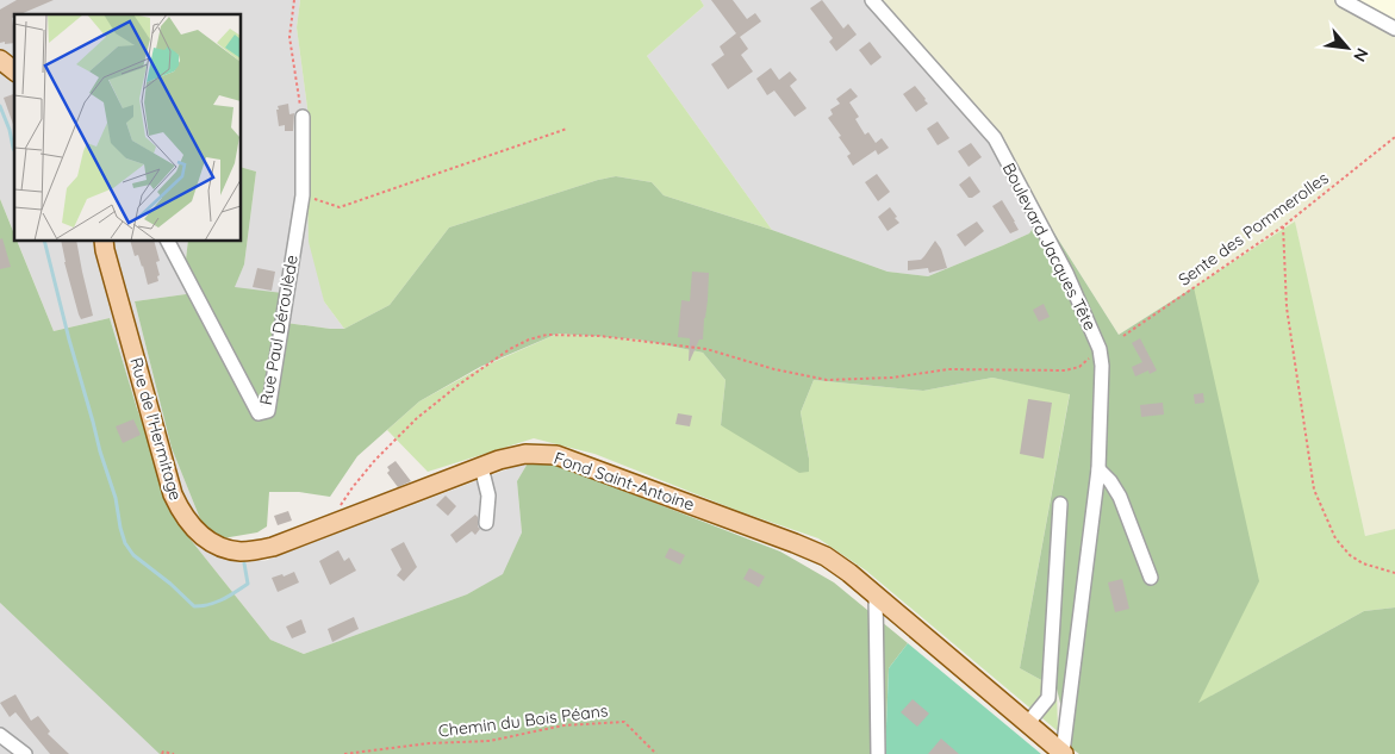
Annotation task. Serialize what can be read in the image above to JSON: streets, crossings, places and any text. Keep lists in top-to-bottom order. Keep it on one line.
{"streets":{"main road":["Rue de l'Hermitage","Fond Saint-Antoine"],"street":["Boulevard Jacques Tête","Rue Paul Déroulède"],"path":["Sente des Pommerolles","Chemin du Bois Péans"]},"crossings":[["Boulevard Jacques Tête","Fond Saint-Antoine"],["Rue de l'Hermitage","Fond Saint-Antoine"]],"north":"bottom right"}
